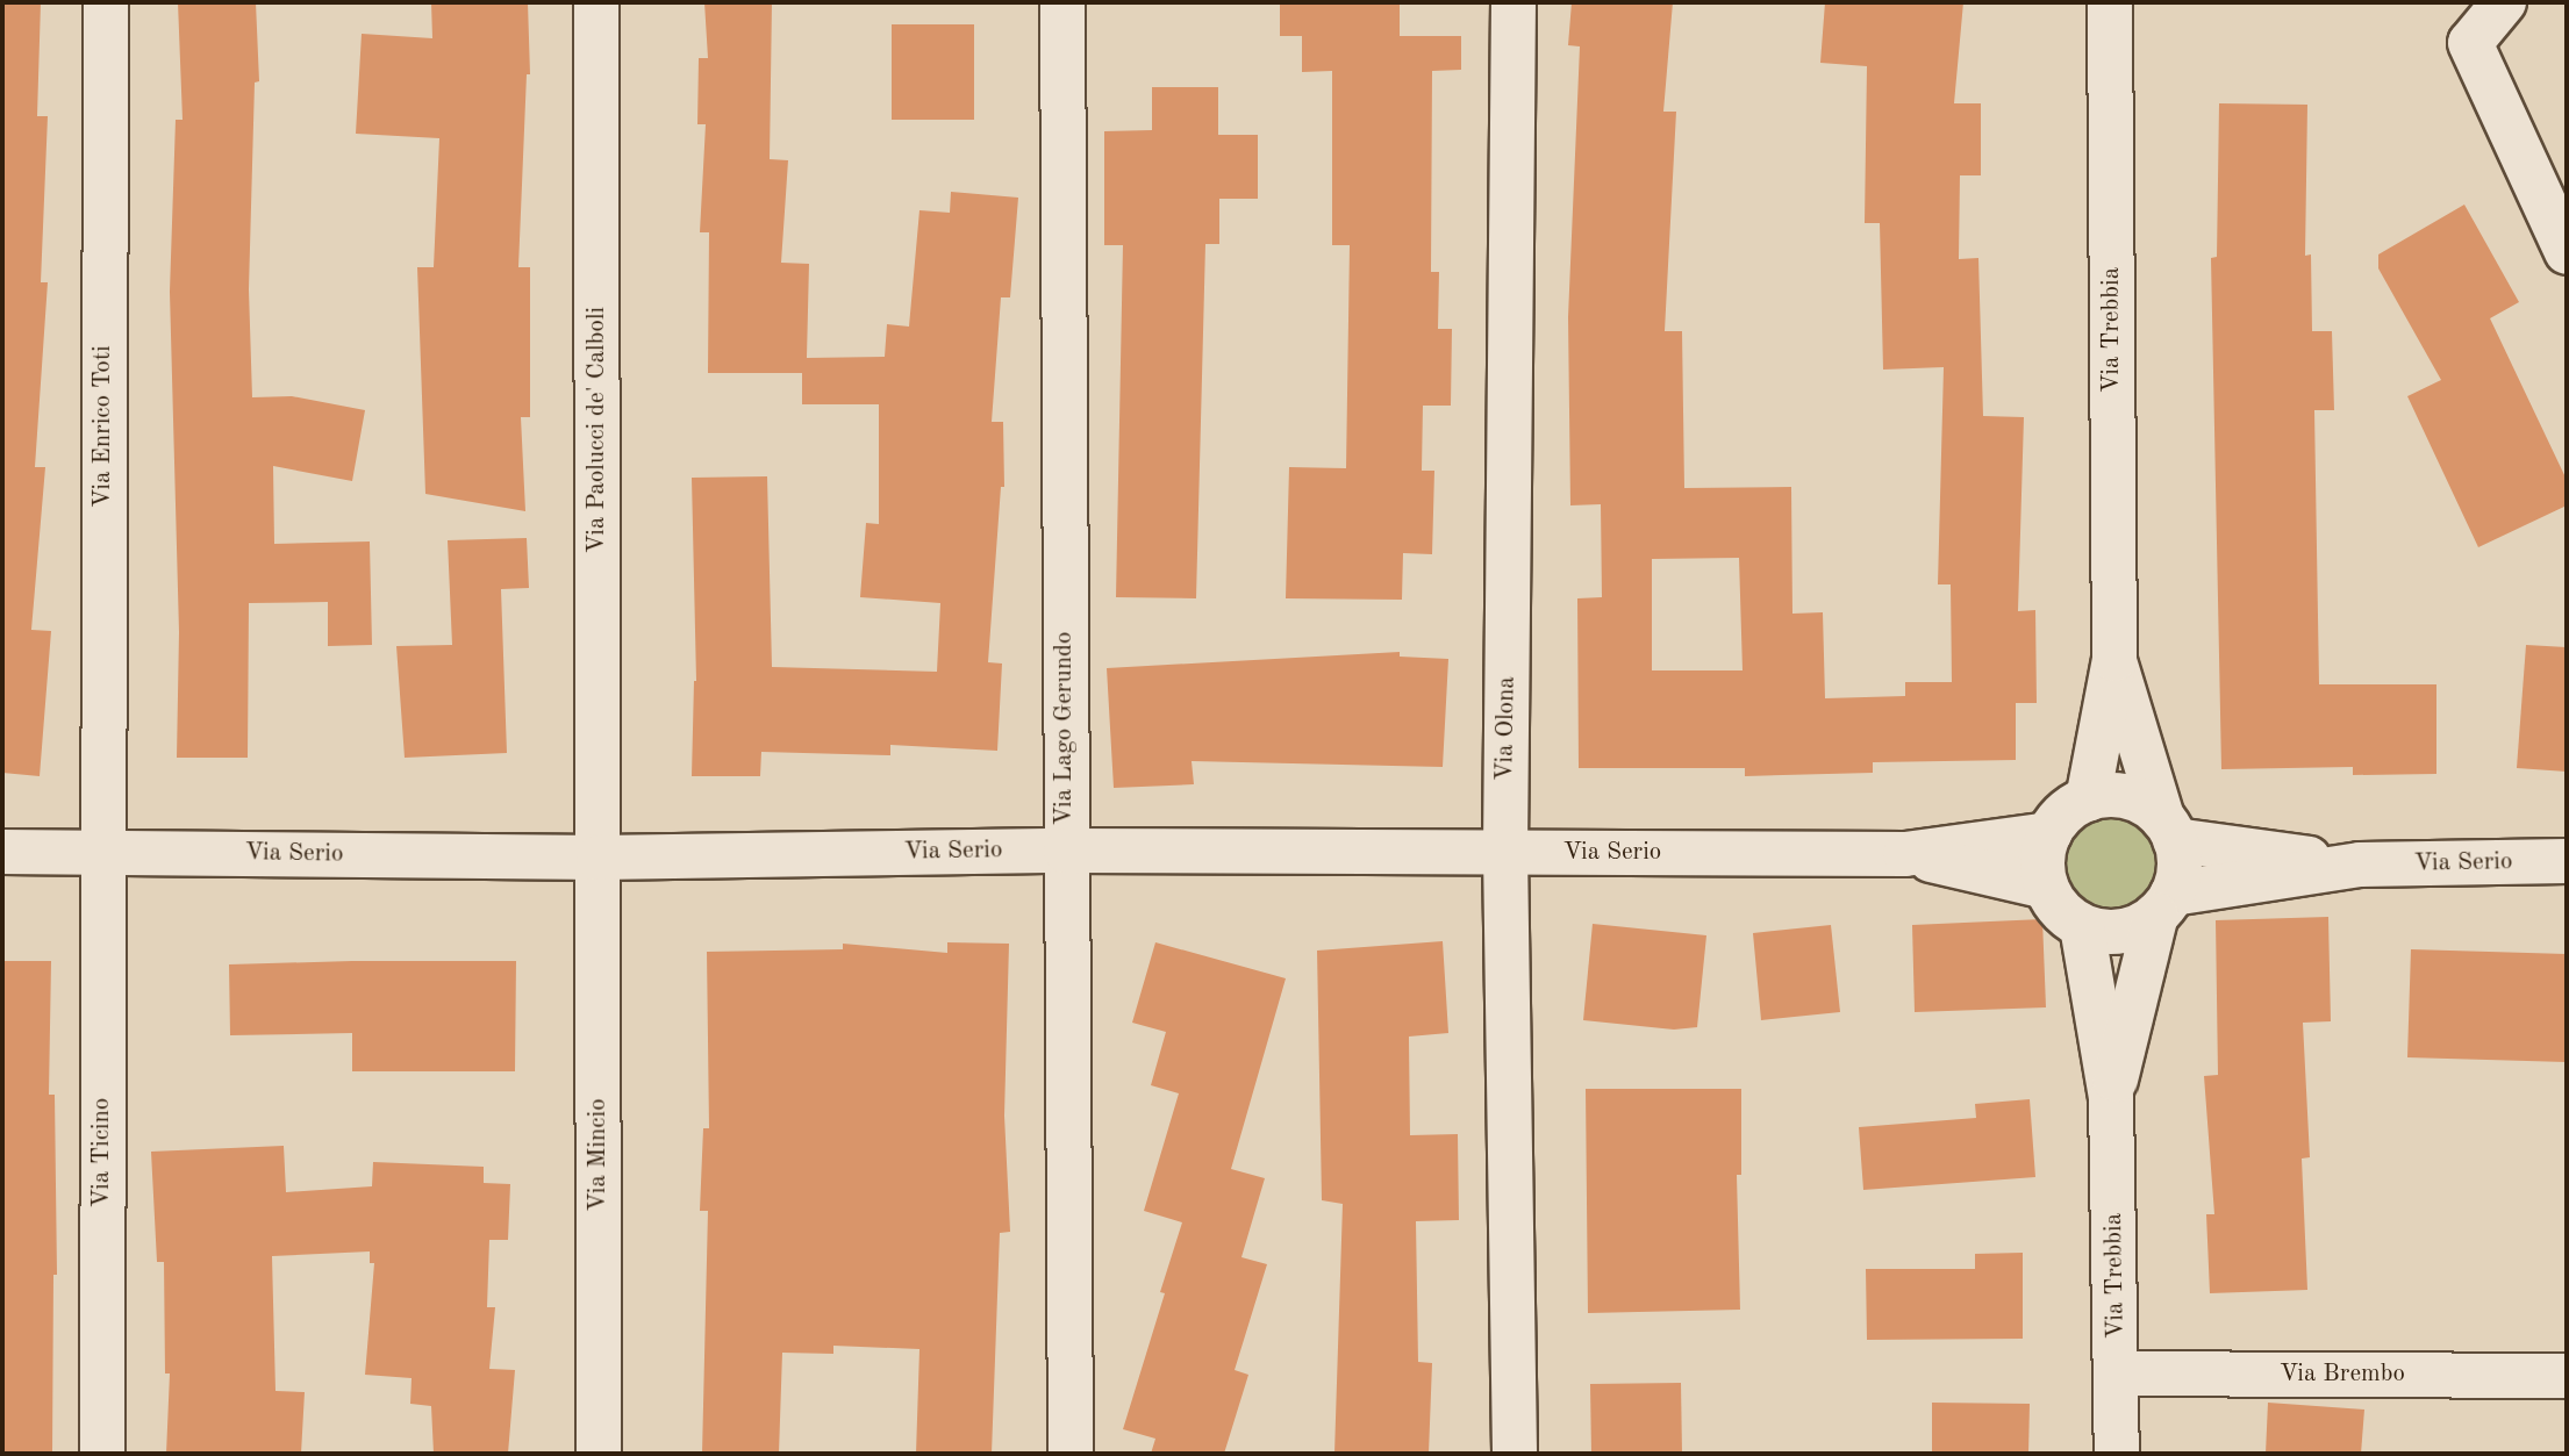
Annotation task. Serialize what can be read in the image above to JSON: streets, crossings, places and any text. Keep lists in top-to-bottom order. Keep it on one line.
{"streets":{"street":["Via Trebbia","Via Enrico Toti","Via Paolucci de' Calboli","Via Lago Gerundo","Via Olona","Via Serio","Via Ticino","Via Mincio","Via Brembo"]},"crossings":[["Via Trebbia","Via Serio"],["Via Trebbia","Via Brembo"],["Via Enrico Toti","Via Serio"],["Via Enrico Toti","Via Ticino"],["Via Paolucci de' Calboli","Via Serio"],["Via Paolucci de' Calboli","Via Mincio"],["Via Lago Gerundo","Via Serio"],["Via Olona","Via Serio"],["Via Serio","Via Ticino"],["Via Serio","Via Mincio"]]}
